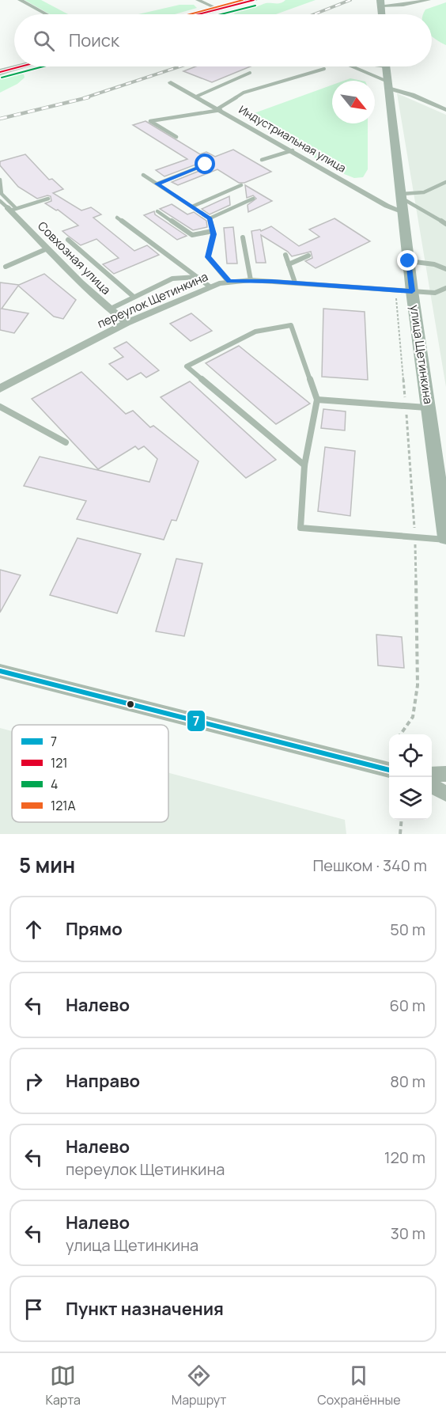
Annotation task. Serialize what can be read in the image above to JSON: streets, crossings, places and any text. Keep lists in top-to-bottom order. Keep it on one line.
{"streets":{"street":["Индустриальная улица","Совхозная улица","переулок Щетинкина","улица Щетинкина"]},"crossings":[["Индустриальная улица","улица Щетинкина"],["Совхозная улица","переулок Щетинкина"],["переулок Щетинкина","улица Щетинкина"]],"lines":["transit line 121","transit line 121А","transit line 4","transit line 7"],"legend":["7","121","4","121А"],"north":"bottom right","page":{"search":"Поиск","heading":["5 мин","Пешком · 340 m"],"list":[["Прямо","50 m"],["Налево","60 m"],["Направо","80 m"],["Налево","переулок Щетинкина","120 m"],["Налево","улица Щетинкина","30 m"],"Пункт назначения"],"nav":["Карта","Маршрут","Сохранённые"]}}
